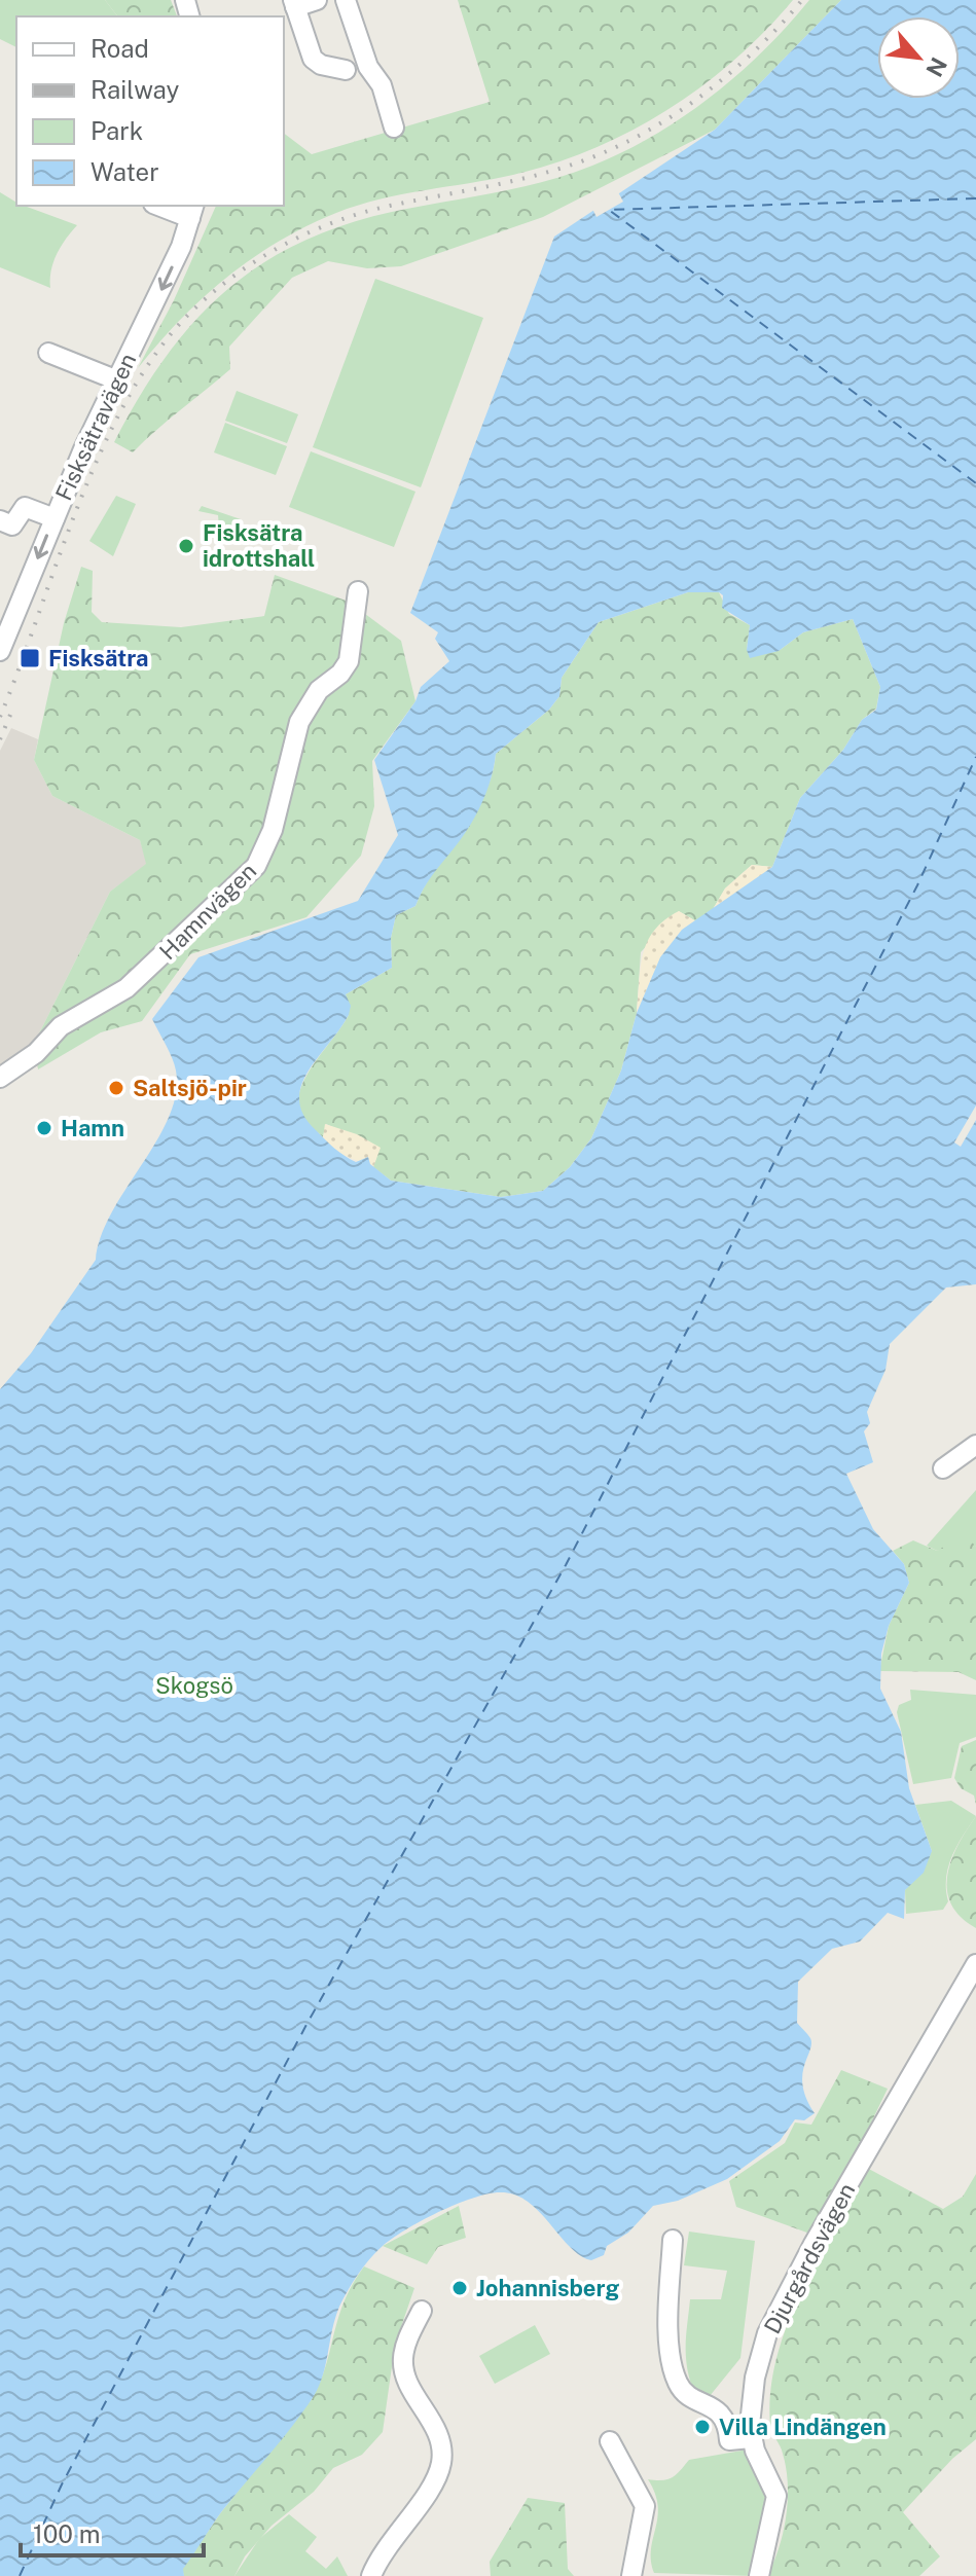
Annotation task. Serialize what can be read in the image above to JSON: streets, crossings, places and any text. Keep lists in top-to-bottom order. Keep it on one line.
{"streets":{"street":["Fisksätravägen","Hamnvägen","Djurgårdsvägen"]},"one_way":["Fisksätravägen"],"parks":["Skogsö"],"places":{"other":["Fisksätra idrottshall","Saltsjö-pir","Hamn","Johannisberg","Villa Lindängen"],"transit":["Fisksätra"]},"legend":["Road","Railway","Park","Water"],"scale_bar":"100 m","north":"bottom right"}
